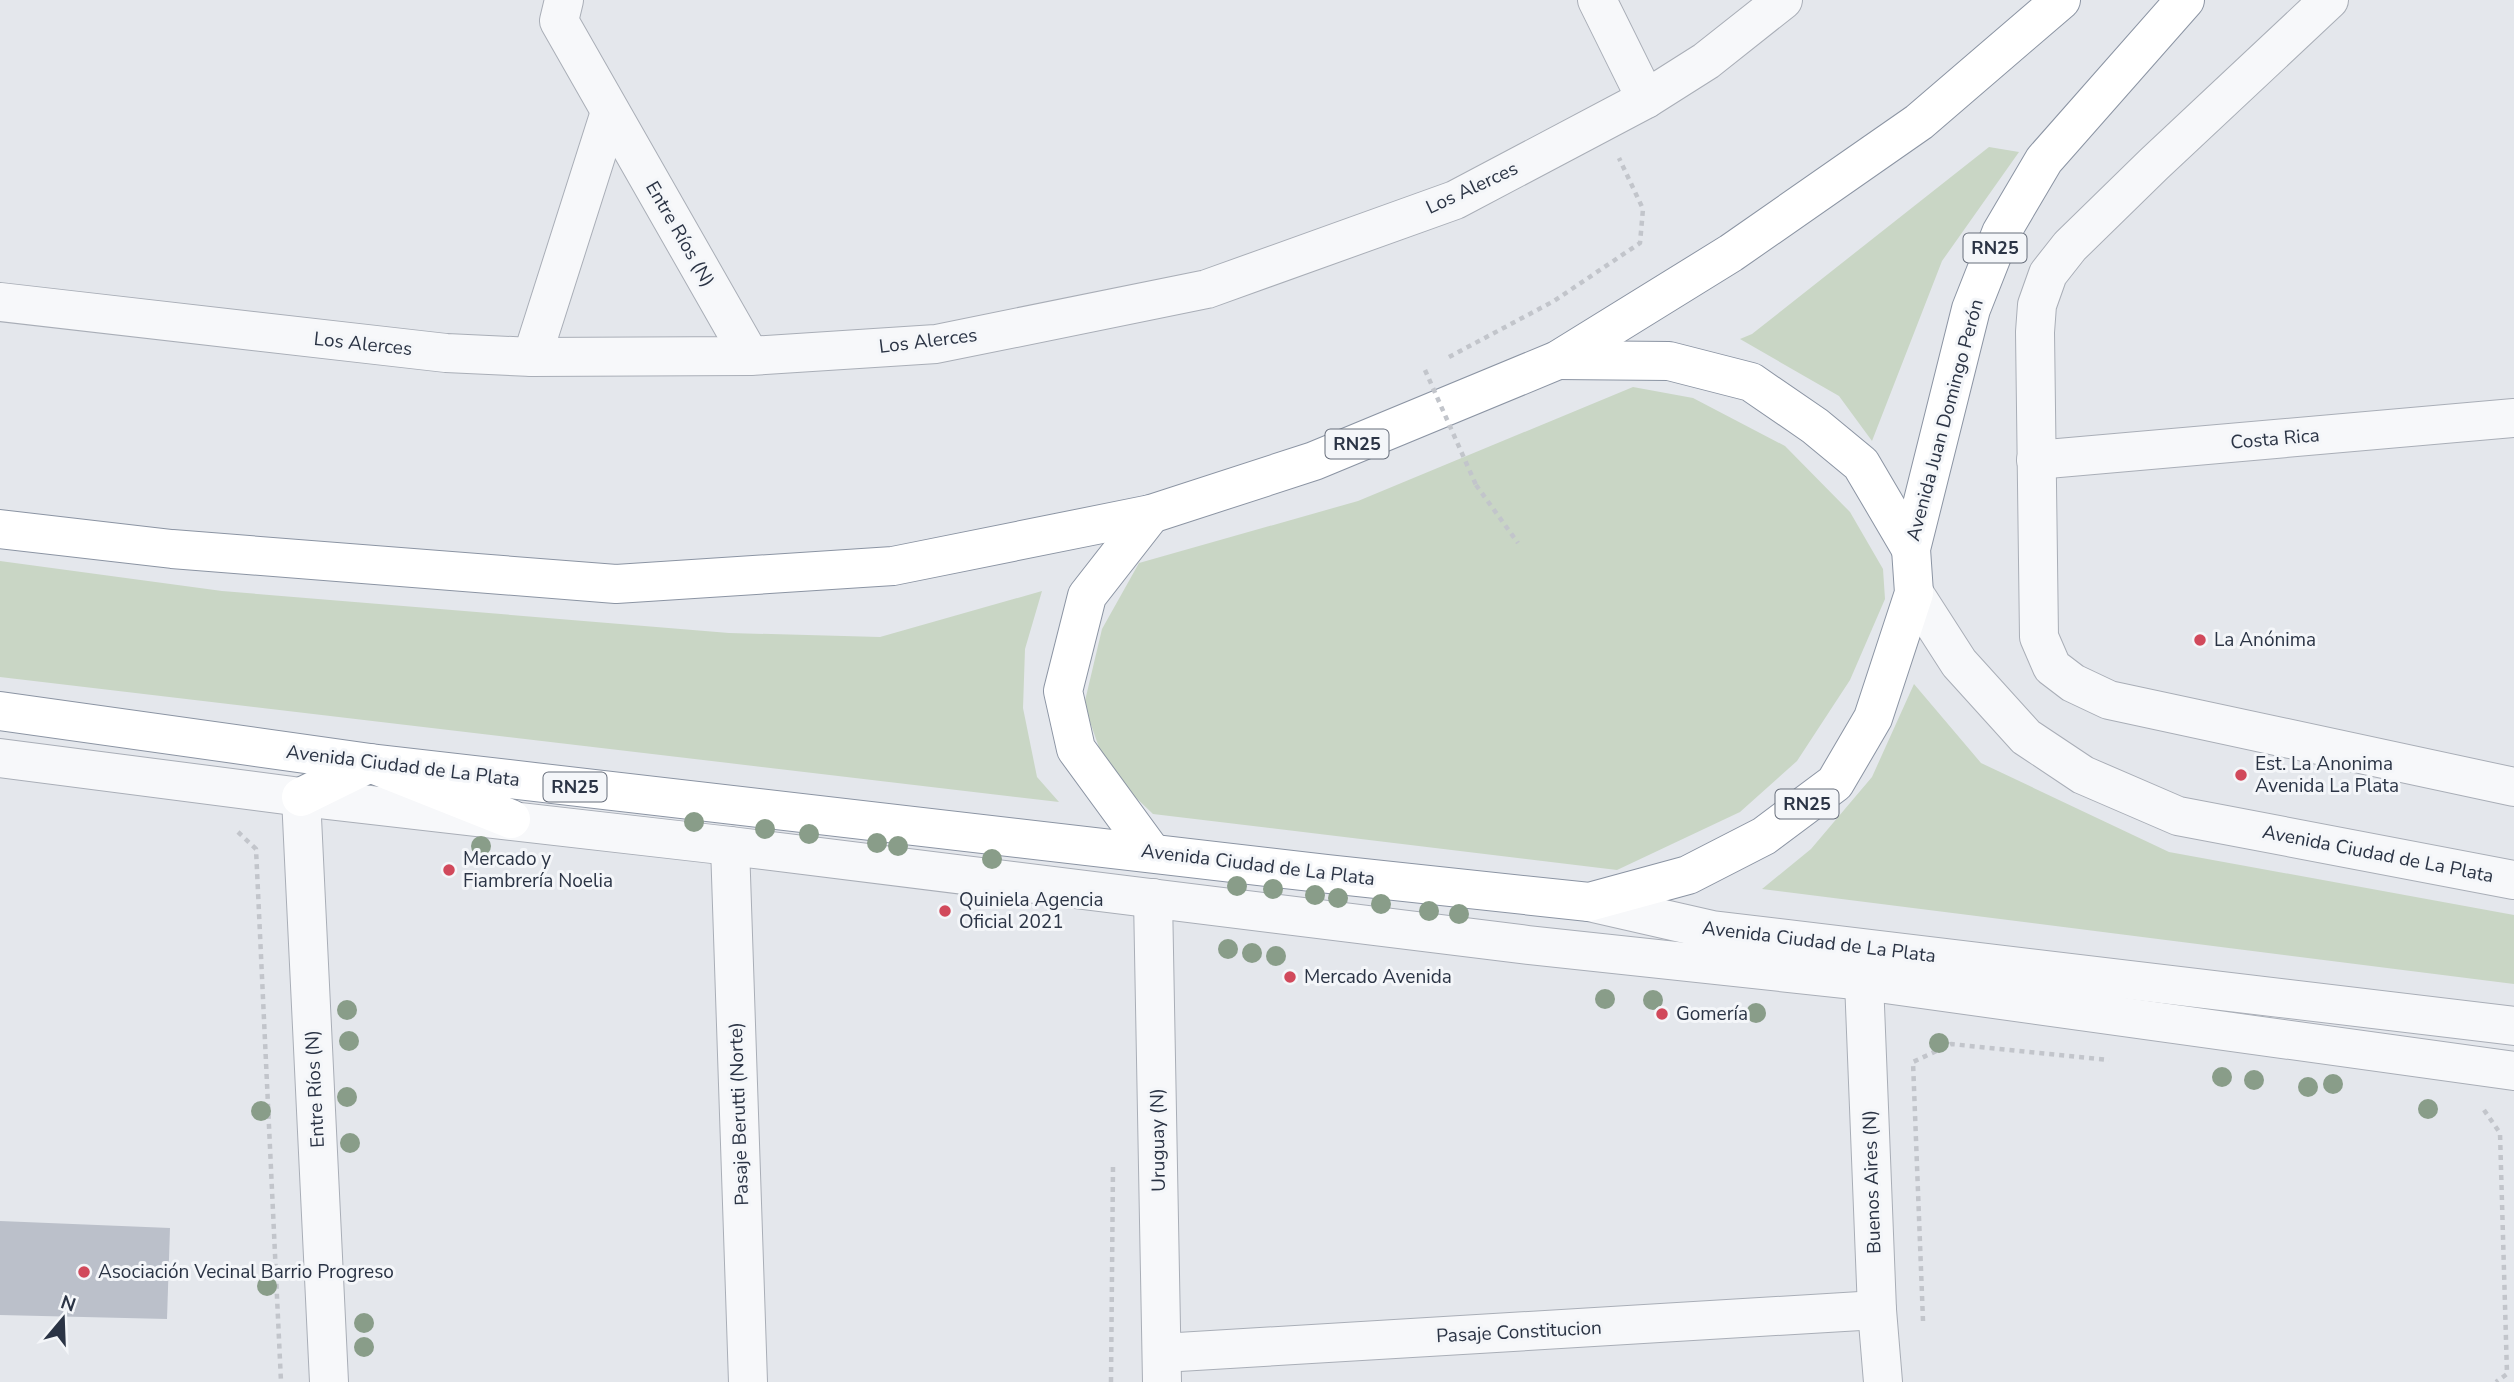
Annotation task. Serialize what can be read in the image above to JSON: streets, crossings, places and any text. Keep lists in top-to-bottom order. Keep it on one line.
{"streets":{"highway":["RN25","Avenida Juan Domingo Perón","Avenida Ciudad de La Plata"],"street":["Los Alerces","Entre Ríos (N)","Costa Rica","Pasaje Berutti (Norte)","Uruguay (N)","Buenos Aires (N)","Pasaje Constitucion"]},"crossings":[["Los Alerces","Entre Ríos (N)"],["Entre Ríos (N)","Avenida Ciudad de La Plata"],["Avenida Juan Domingo Perón","Avenida Ciudad de La Plata"],["Avenida Ciudad de La Plata","Pasaje Berutti (Norte)"],["Avenida Ciudad de La Plata","Uruguay (N)"],["Avenida Ciudad de La Plata","Buenos Aires (N)"],["Uruguay (N)","Pasaje Constitucion"],["Buenos Aires (N)","Pasaje Constitucion"]],"places":["La Anónima","Est. La Anonima Avenida La Plata","Mercado y Fiambrería Noelia","Quiniela Agencia Oficial 2021","Mercado Avenida","Gomería","Asociación Vecinal Barrio Progreso"],"north":"top"}
